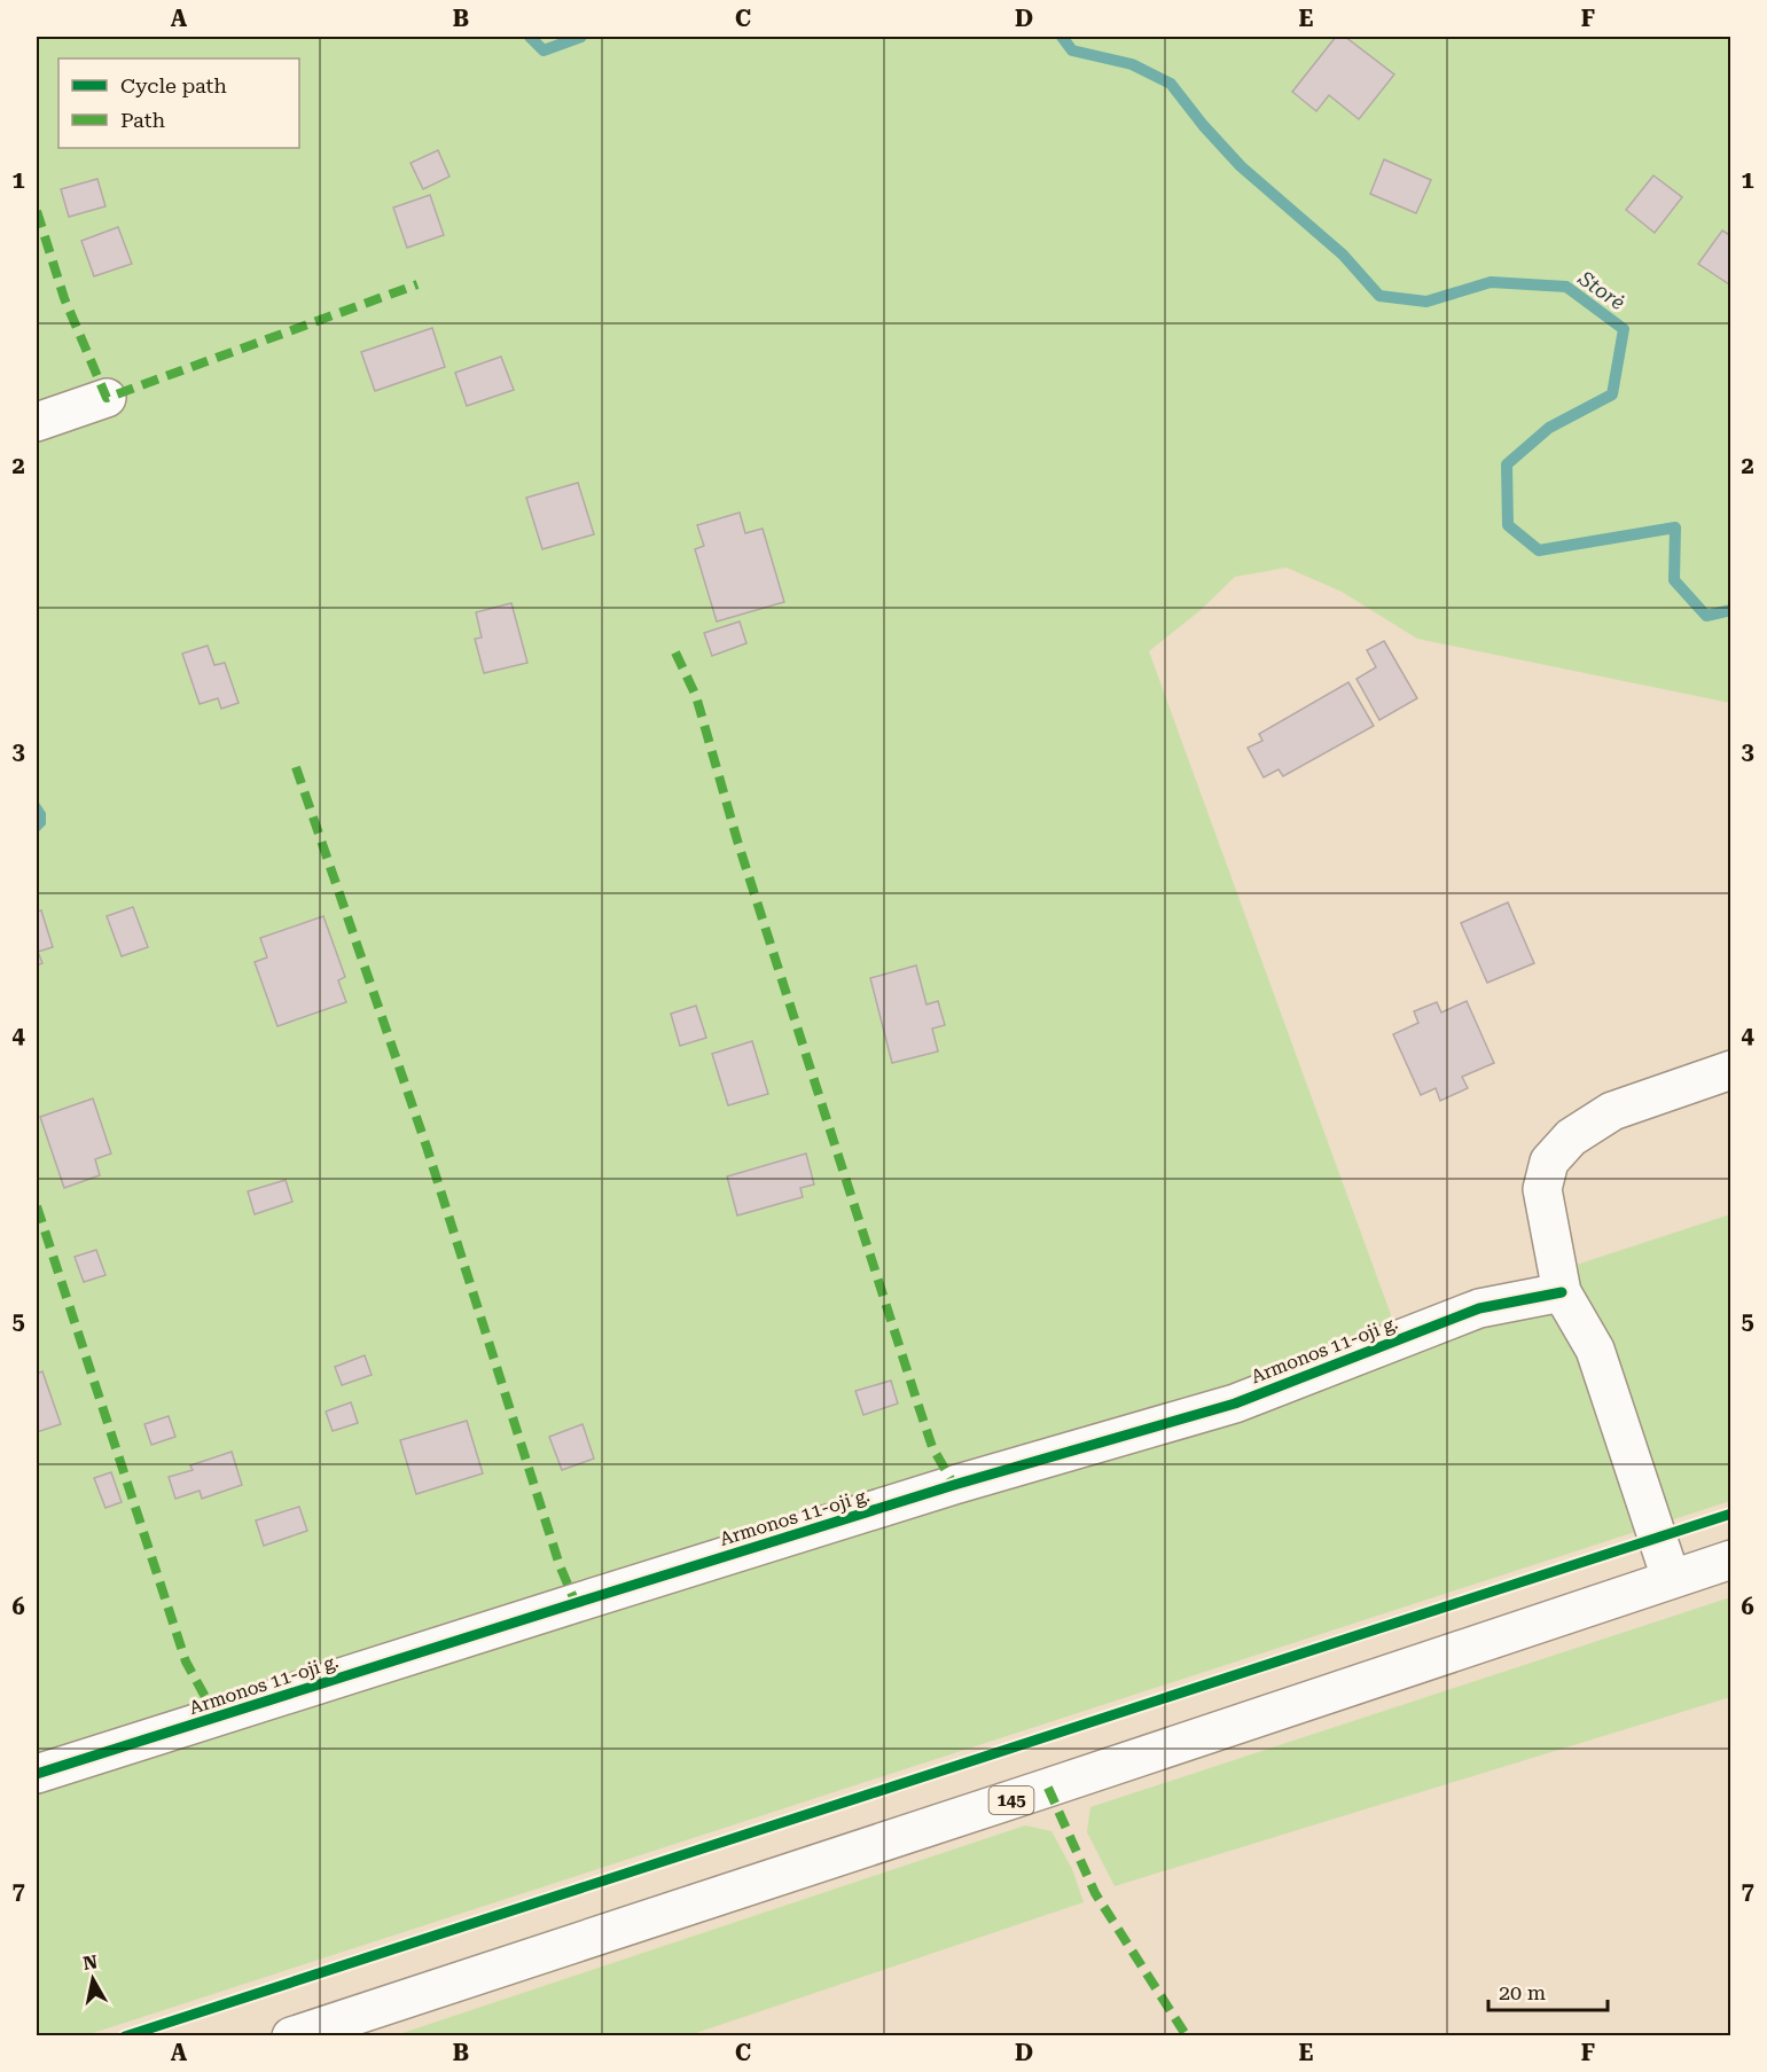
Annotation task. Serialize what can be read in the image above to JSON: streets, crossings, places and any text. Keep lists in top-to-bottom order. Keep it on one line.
{"streets":{"street":["Armonos 11-oji g.","145"]},"water":["Storė"],"legend":["Cycle path","Path"],"scale_bar":"20 m","north":"top","grid":{"columns":["A","B","C","D","E","F"],"rows":["1","2","3","4","5","6","7"]}}
